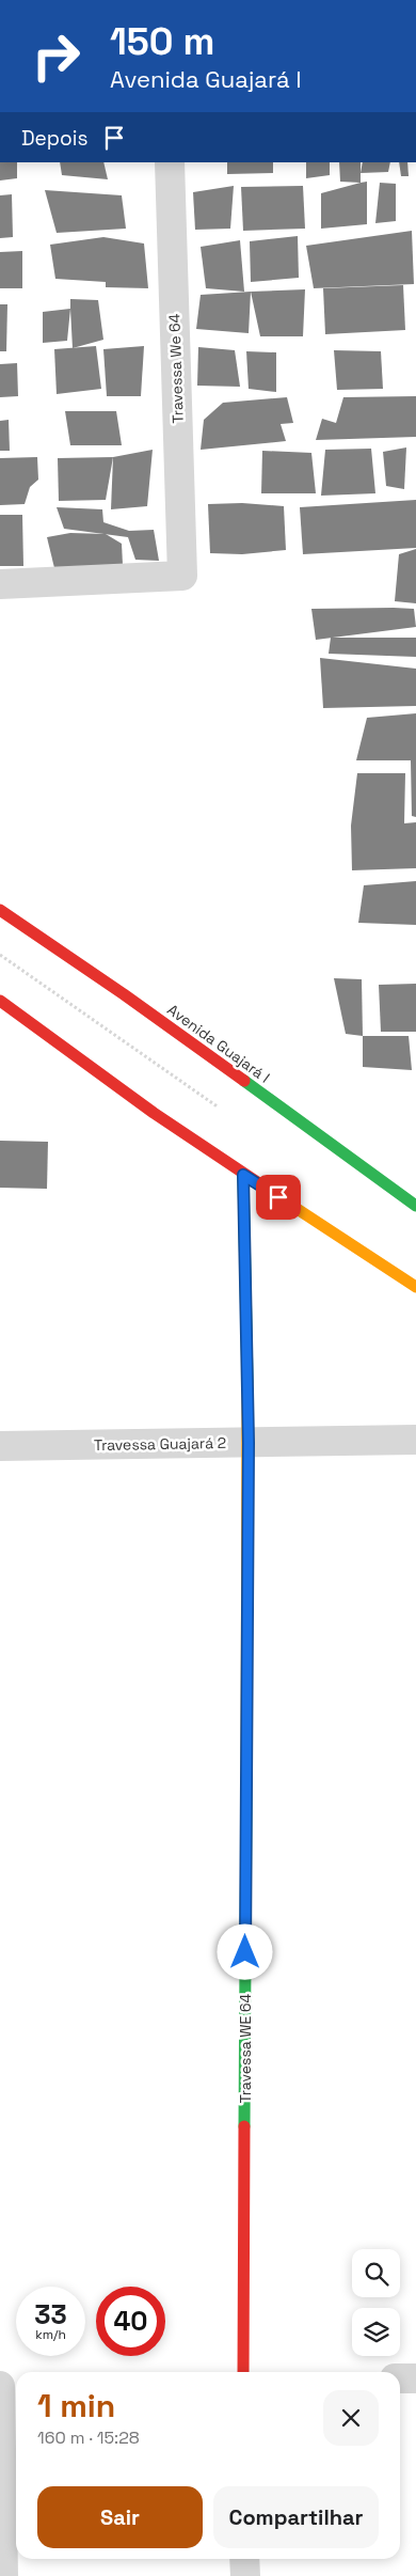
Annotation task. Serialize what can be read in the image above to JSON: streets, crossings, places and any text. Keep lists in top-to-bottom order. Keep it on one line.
{"streets":{"street":["Travessa We 64","Avenida Guajará I","Travessa Guajará 2","Travessa WE 64"]},"crossings":[["Travessa Guajará 2","Travessa WE 64"]],"page":{"turn":["150 m","Avenida Guajará I"],"then":"Depois","speed":"33 km/h","limit":"40","heading":["1 min","160 m · 15:28"],"buttons":["Sair","Compartilhar"]}}
